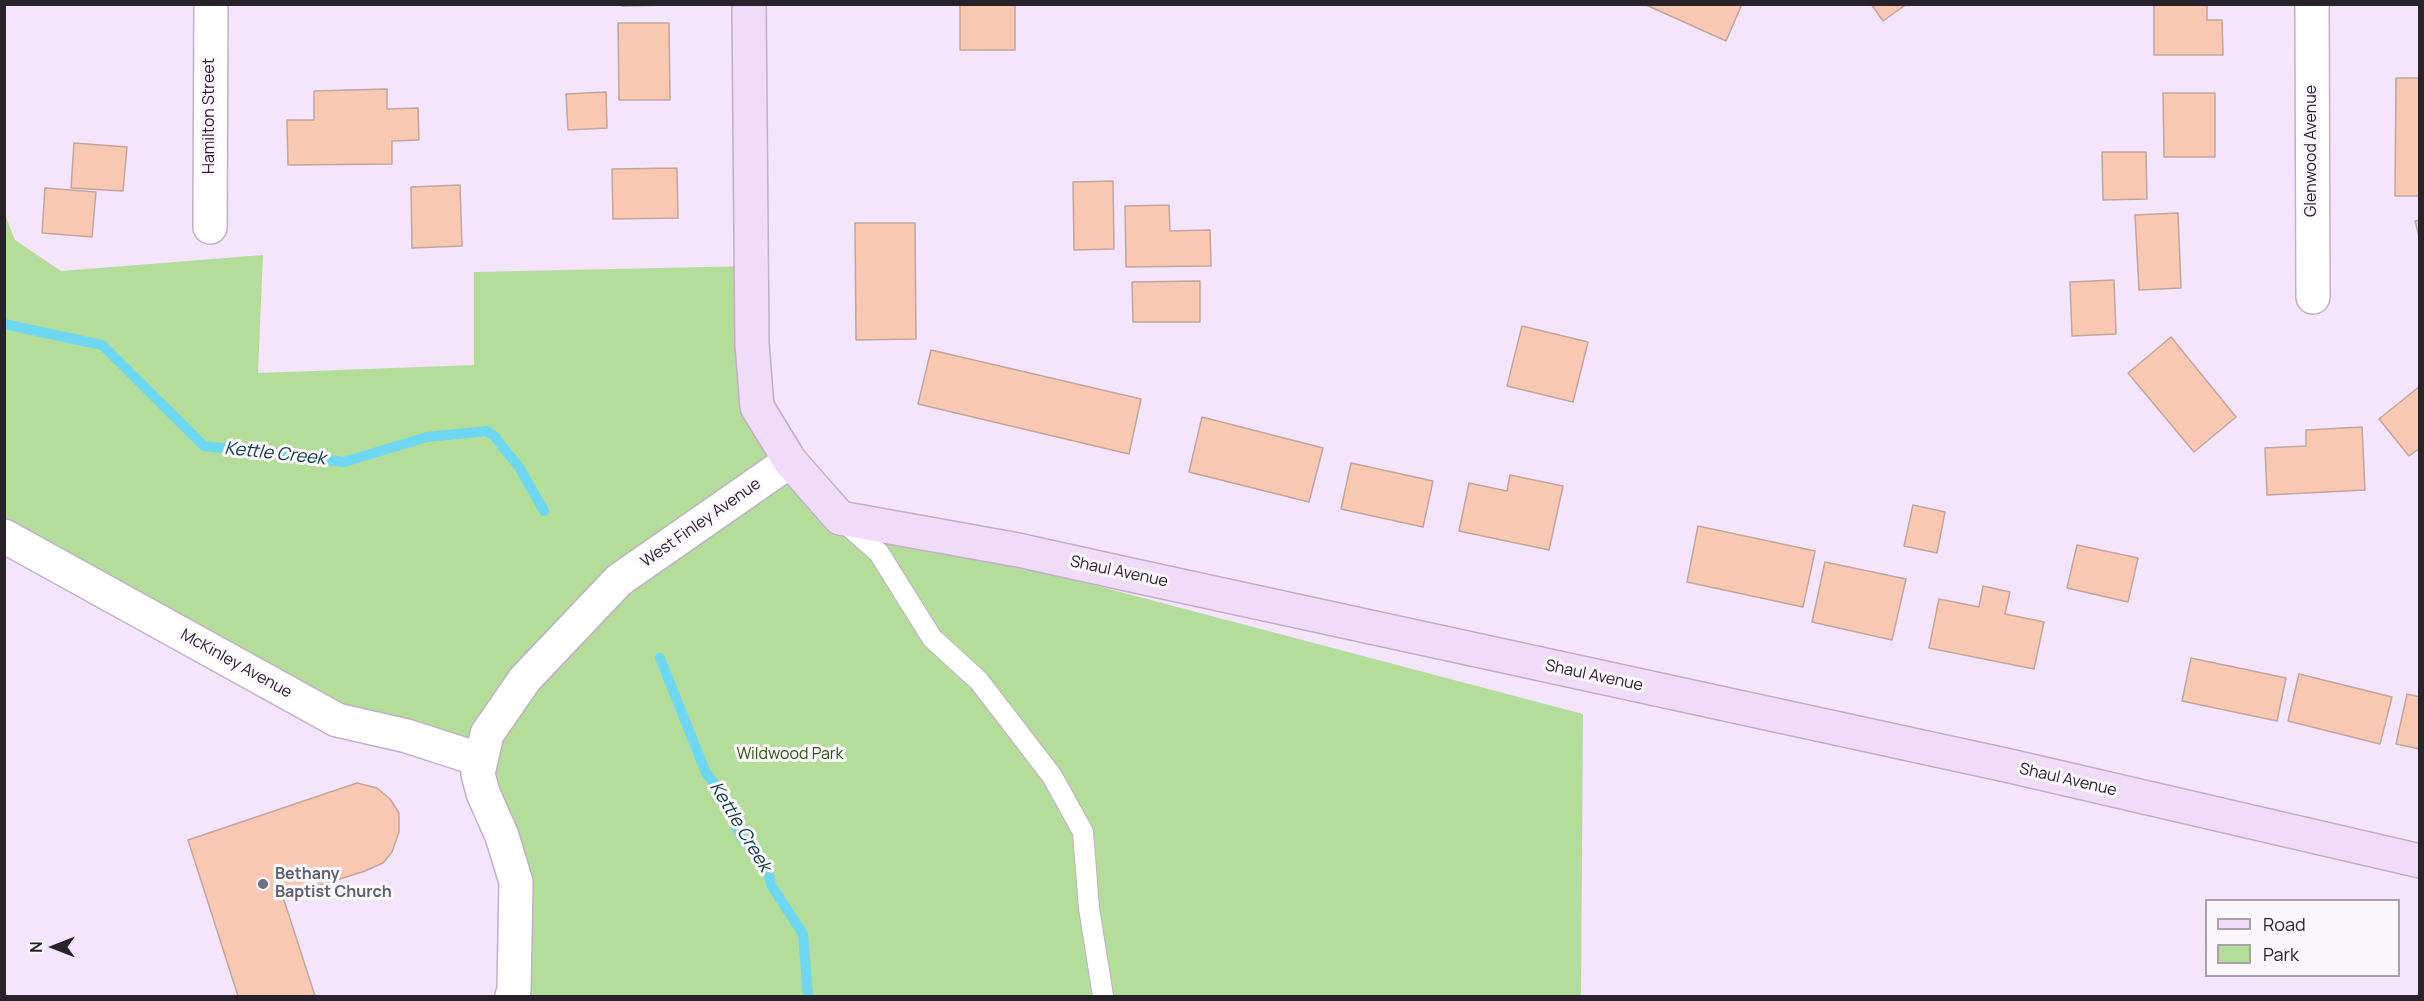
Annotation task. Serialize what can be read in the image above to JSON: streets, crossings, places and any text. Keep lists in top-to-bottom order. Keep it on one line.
{"streets":{"main road":["Shaul Avenue"],"street":["Hamilton Street","Glenwood Avenue","West Finley Avenue","McKinley Avenue"]},"crossings":[["West Finley Avenue","McKinley Avenue"]],"water":["Kettle Creek"],"parks":["Wildwood Park"],"places":["Bethany Baptist Church"],"legend":["Road","Park"],"north":"left"}
